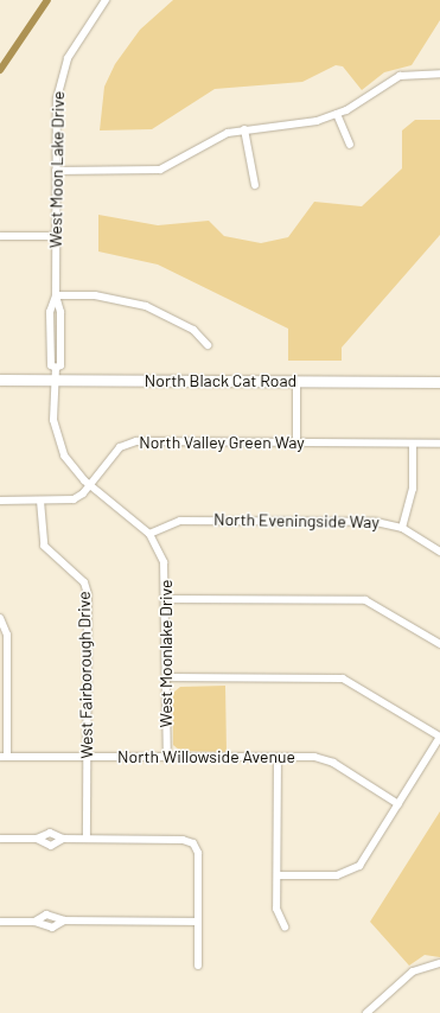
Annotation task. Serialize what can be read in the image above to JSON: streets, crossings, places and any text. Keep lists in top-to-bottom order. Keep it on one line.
{"streets":{"main road":["North Black Cat Road"],"street":["West Moon Lake Drive","North Valley Green Way","North Eveningside Way","West Moonlake Drive","West Fairborough Drive","North Willowside Avenue"]},"crossings":[["West Moon Lake Drive","West Moonlake Drive"],["North Black Cat Road","West Moonlake Drive"],["North Valley Green Way","West Moonlake Drive"],["North Valley Green Way","West Fairborough Drive"],["North Eveningside Way","West Moonlake Drive"],["West Moonlake Drive","North Willowside Avenue"],["West Fairborough Drive","North Willowside Avenue"]]}
